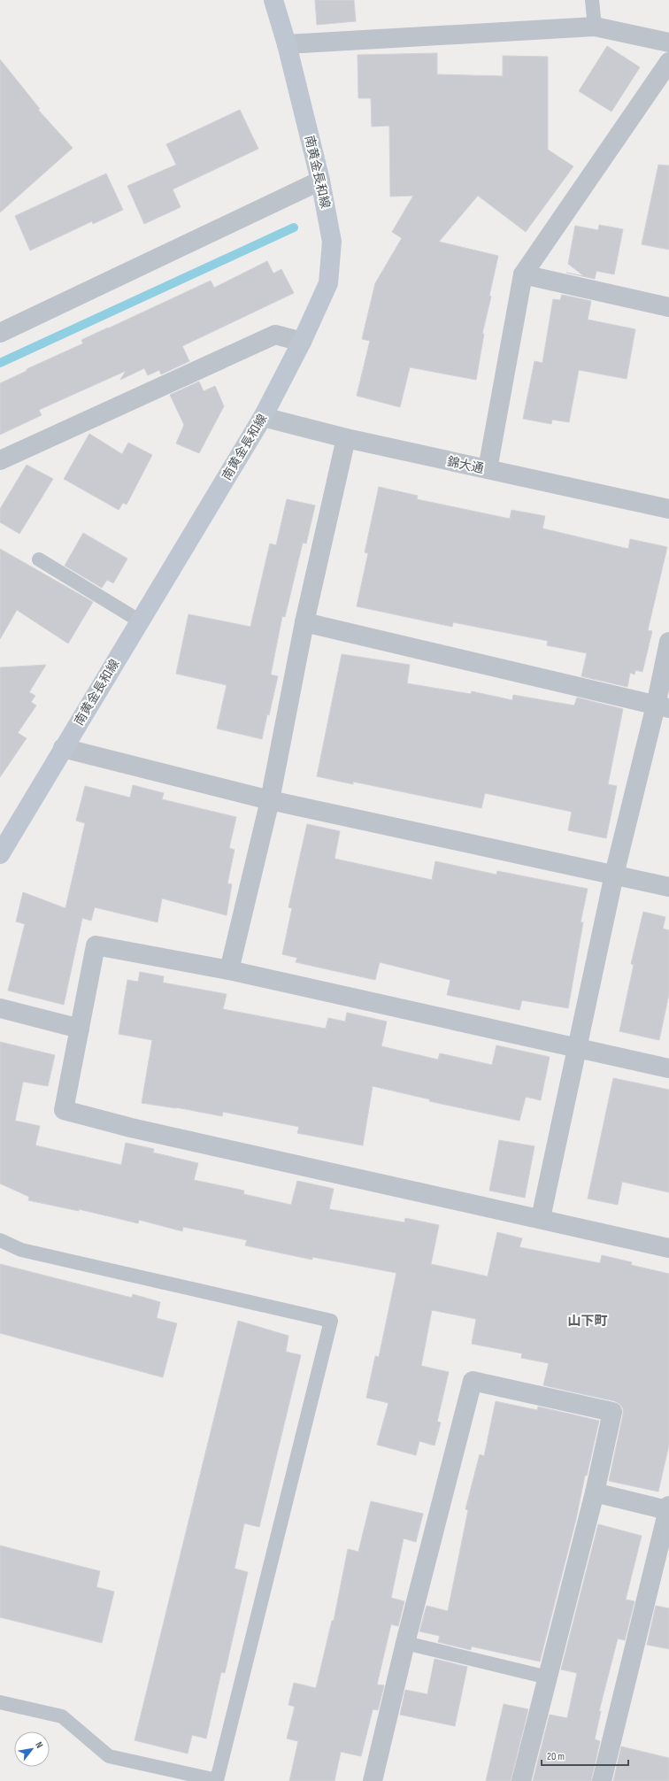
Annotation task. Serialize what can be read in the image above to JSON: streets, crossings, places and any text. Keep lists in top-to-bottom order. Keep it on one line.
{"streets":{"main road":["南黄金長和線"],"street":["錦大通"]},"crossings":[["南黄金長和線","錦大通"]],"districts":["山下町"],"scale_bar":"20 m","north":"top right"}
